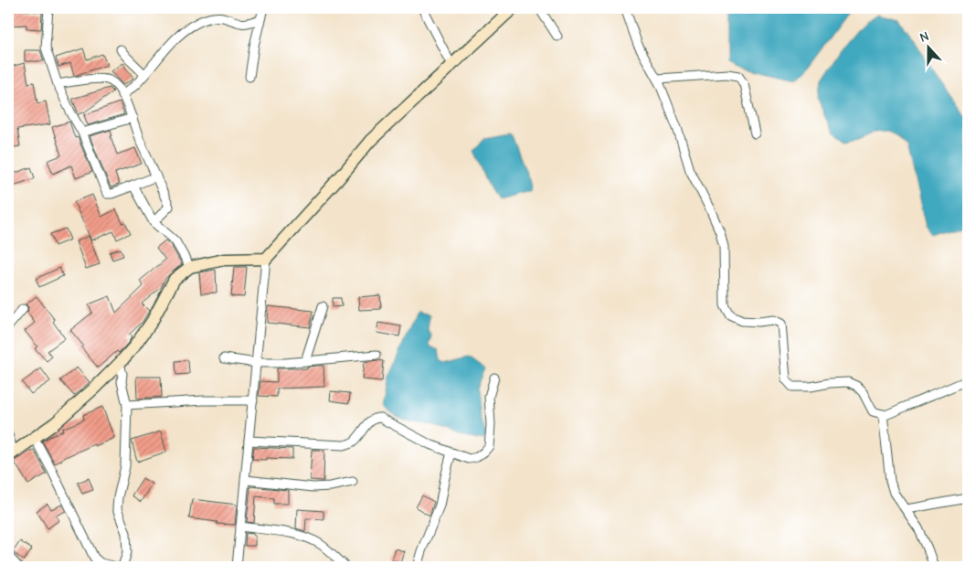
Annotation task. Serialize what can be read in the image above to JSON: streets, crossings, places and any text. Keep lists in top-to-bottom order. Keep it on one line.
{"north":"top"}
